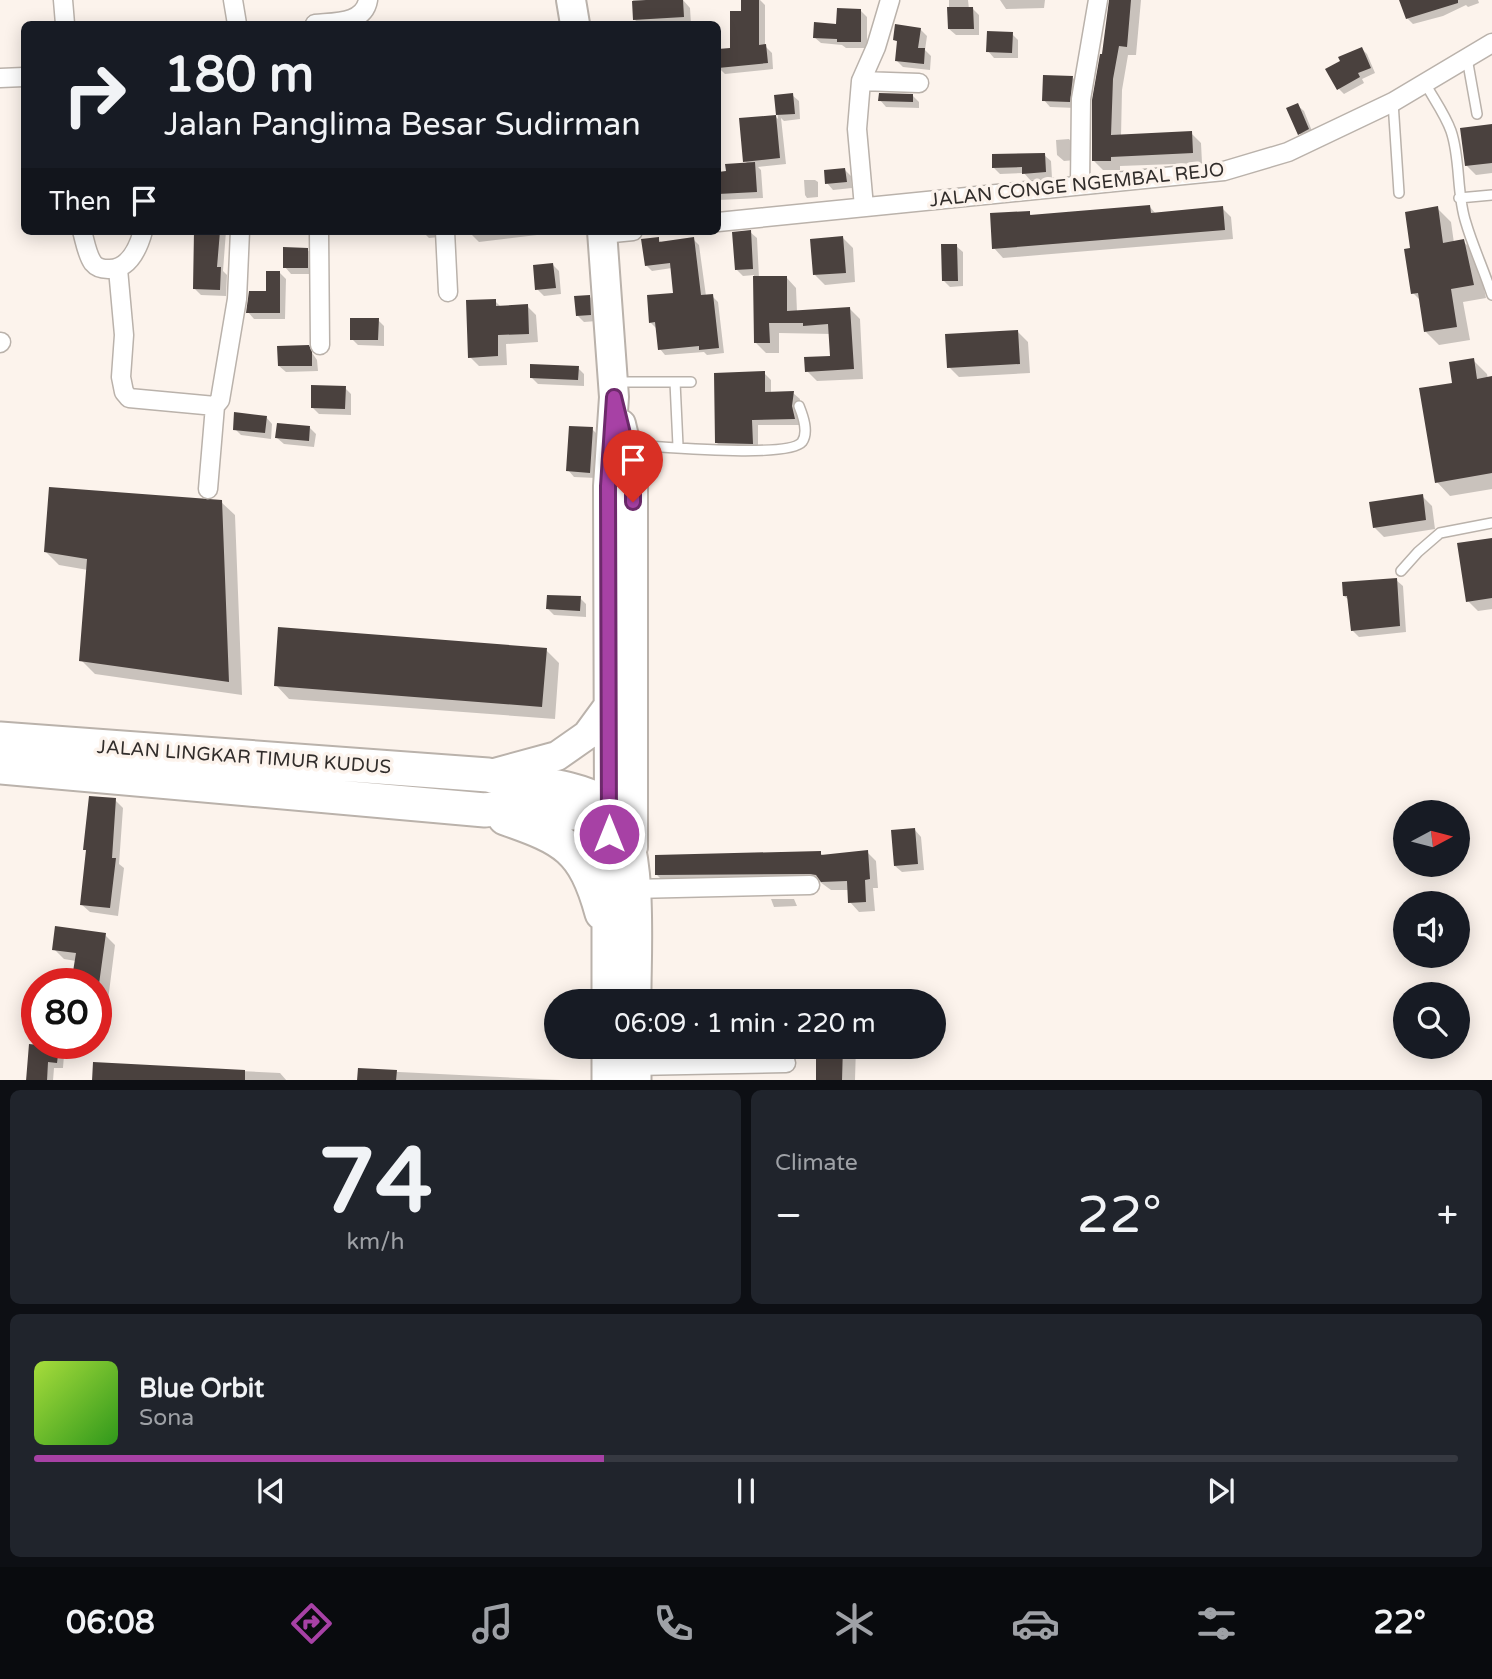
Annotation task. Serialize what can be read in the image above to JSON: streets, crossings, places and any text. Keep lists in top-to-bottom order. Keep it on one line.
{"streets":{"highway":["JALAN LINGKAR TIMUR KUDUS"],"street":["JALAN CONGE NGEMBAL REJO"]},"north":"right","page":{"turn":["180 m","Jalan Panglima Besar Sudirman"],"then":"Then","limit":"80","trip":"06:09 · 1 min · 220 m","tile":[["74","km/h"],"Climate"],"heat":["−","22°","+"],"song":["Blue Orbit","Sona"],"tabs":["06:08","22°"]}}
